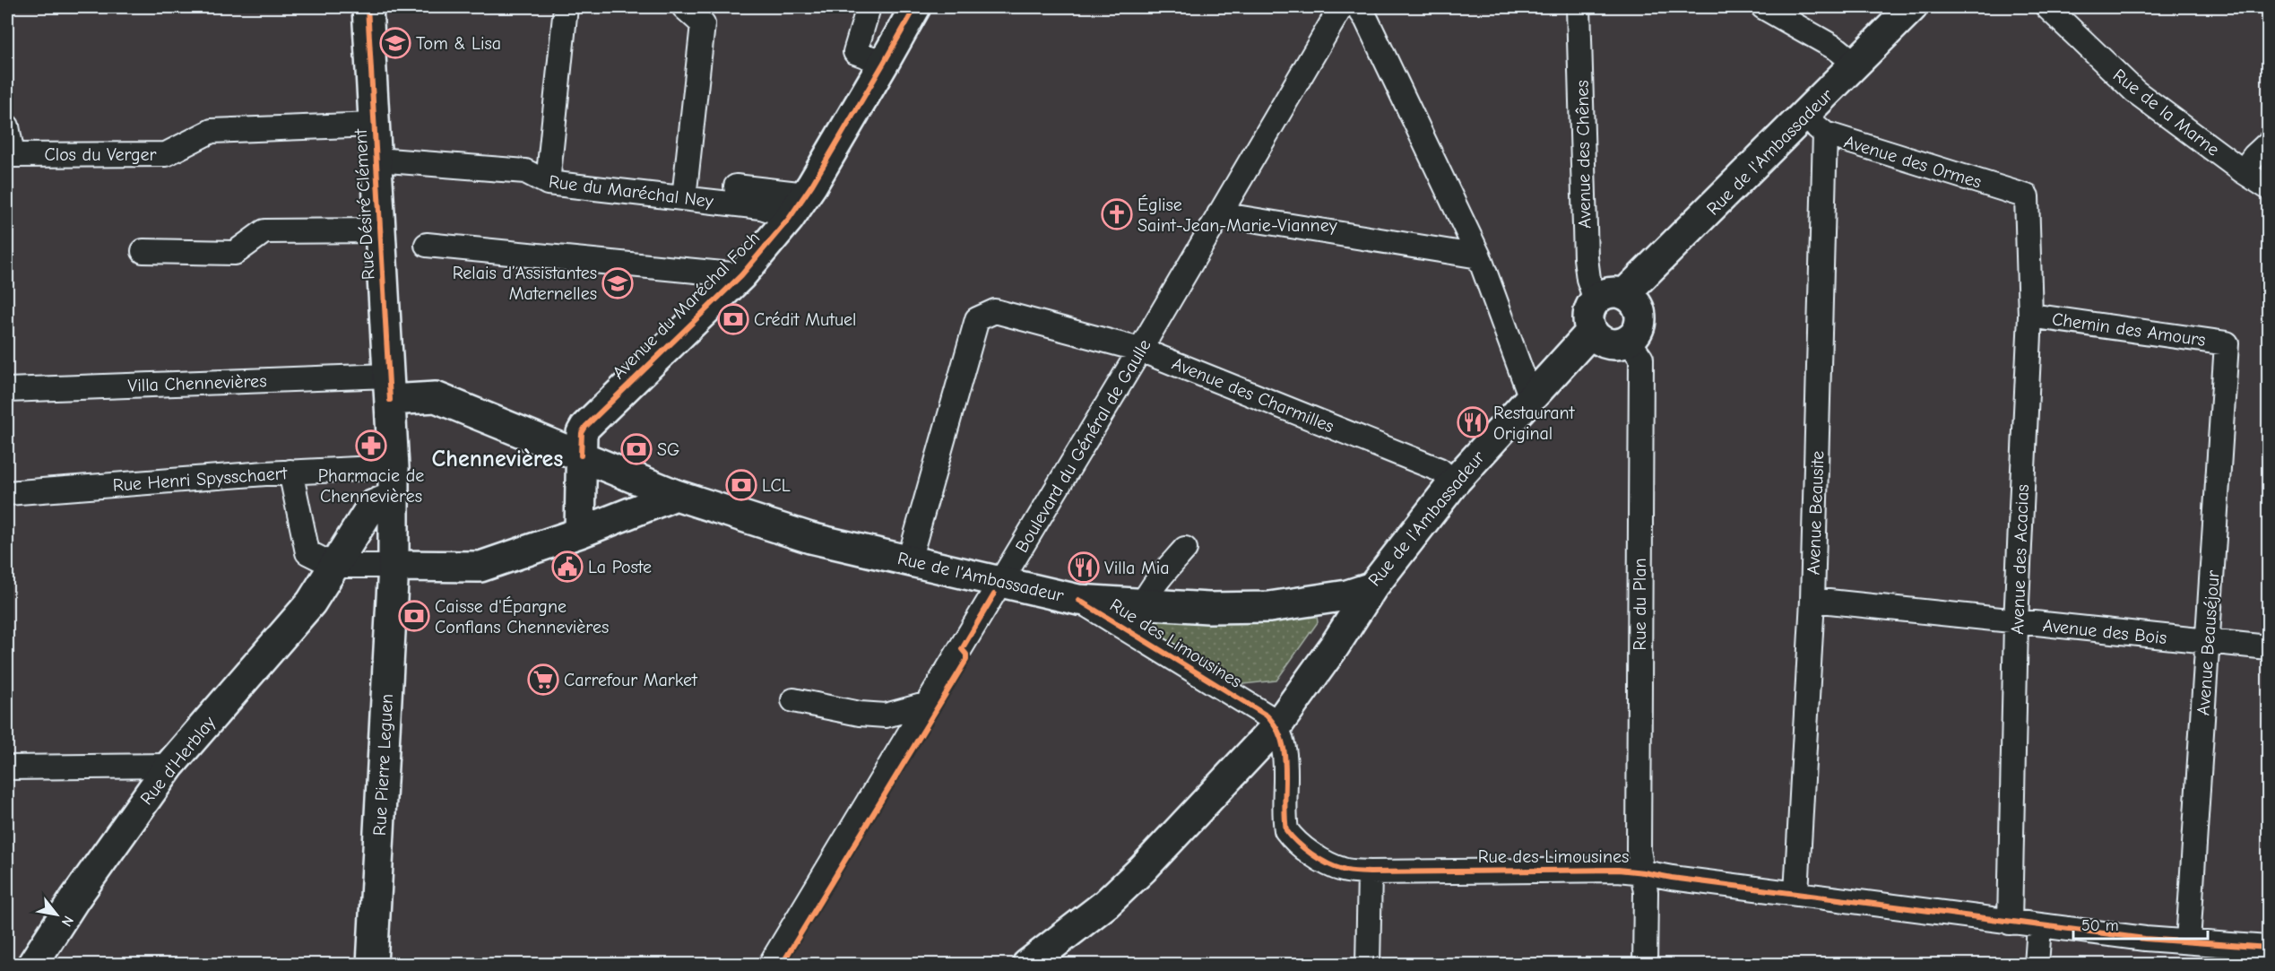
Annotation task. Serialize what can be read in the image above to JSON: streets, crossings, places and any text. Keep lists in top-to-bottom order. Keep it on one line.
{"streets":{"main road":["Rue de l'Ambassadeur","Rue Désiré Clément","Avenue du Maréchal Foch","Rue d'Herblay","Rue Pierre Leguen"],"street":["Rue de la Marne","Clos du Verger","Avenue des Chênes","Avenue des Ormes","Rue du Maréchal Ney","Chemin des Amours","Villa Chennevières","Avenue des Charmilles","Boulevard du Général de Gaulle","Rue Henri Spysschaert","Avenue Beausite","Avenue des Acacias","Rue du Plan","Avenue des Bois","Rue des Limousines","Avenue Beauséjour"]},"crossings":[["Rue de l'Ambassadeur","Avenue des Chênes"],["Rue de l'Ambassadeur","Avenue des Ormes"],["Rue de l'Ambassadeur","Rue Désiré Clément"],["Rue de l'Ambassadeur","Avenue du Maréchal Foch"],["Rue de l'Ambassadeur","Villa Chennevières"],["Rue de l'Ambassadeur","Avenue des Charmilles"],["Rue de l'Ambassadeur","Boulevard du Général de Gaulle"],["Rue de l'Ambassadeur","Avenue Beausite"],["Rue de l'Ambassadeur","Rue du Plan"],["Rue de l'Ambassadeur","Rue des Limousines"],["Clos du Verger","Rue Désiré Clément"],["Avenue des Chênes","Rue du Plan"],["Avenue des Ormes","Avenue Beausite"],["Avenue des Ormes","Avenue des Acacias"],["Rue du Maréchal Ney","Rue Désiré Clément"],["Rue du Maréchal Ney","Avenue du Maréchal Foch"],["Rue Désiré Clément","Villa Chennevières"],["Rue Désiré Clément","Rue Henri Spysschaert"],["Rue Désiré Clément","Rue Pierre Leguen"],["Chemin des Amours","Avenue des Acacias"],["Chemin des Amours","Avenue Beauséjour"],["Avenue des Charmilles","Boulevard du Général de Gaulle"],["Rue Henri Spysschaert","Rue Pierre Leguen"],["Avenue Beausite","Avenue des Bois"],["Avenue Beausite","Rue des Limousines"],["Avenue des Acacias","Avenue des Bois"],["Avenue des Acacias","Rue des Limousines"],["Rue du Plan","Rue des Limousines"],["Avenue des Bois","Avenue Beauséjour"],["Rue des Limousines","Avenue Beauséjour"],["Rue d'Herblay","Rue Pierre Leguen"]],"districts":["Chennevières"],"places":{"school or university":["Tom & Lisa","Relais d’Assistantes Maternelles"],"church":["Église Saint-Jean-Marie-Vianney"],"bank":["Crédit Mutuel","SG","LCL","Caisse d'Épargne Conflans Chennevières"],"restaurant":["Restaurant Original","Villa Mia"],"pharmacy":["Pharmacie de Chennevières"],"public building":["La Poste"],"supermarket":["Carrefour Market"]},"scale_bar":"50 m","north":"bottom right"}
